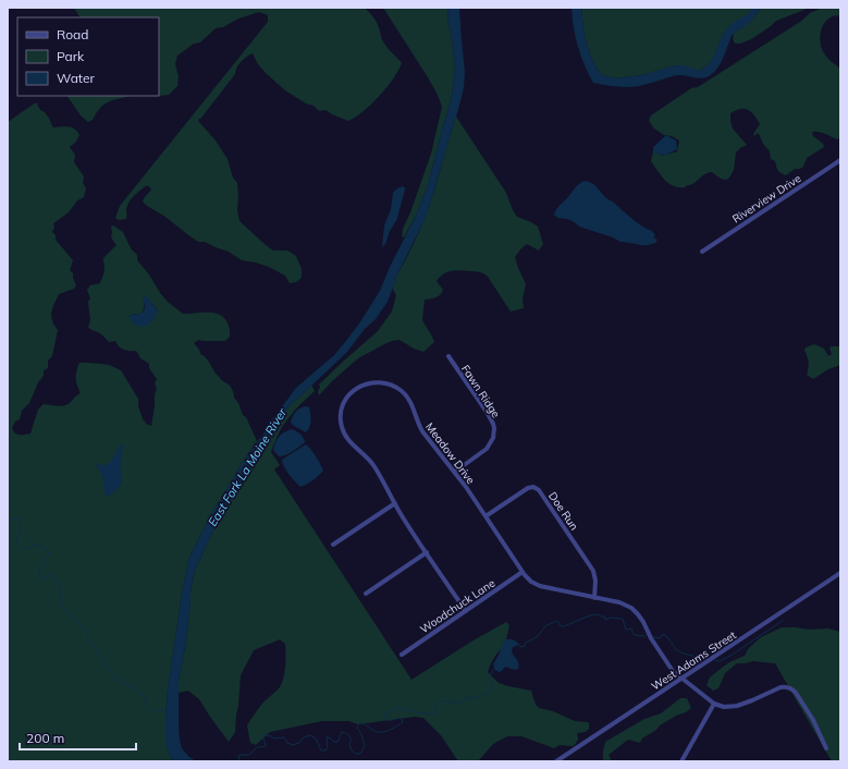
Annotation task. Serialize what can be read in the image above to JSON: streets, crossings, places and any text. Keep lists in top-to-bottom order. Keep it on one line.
{"streets":{"street":["Riverview Drive","Fawn Ridge","Meadow Drive","Doe Run","Woodchuck Lane","West Adams Street"]},"crossings":[["Fawn Ridge","Meadow Drive"],["Meadow Drive","Doe Run"],["Meadow Drive","Woodchuck Lane"],["Meadow Drive","West Adams Street"]],"water":["East Fork La Moine River"],"legend":["Road","Park","Water"],"scale_bar":"200 m"}
